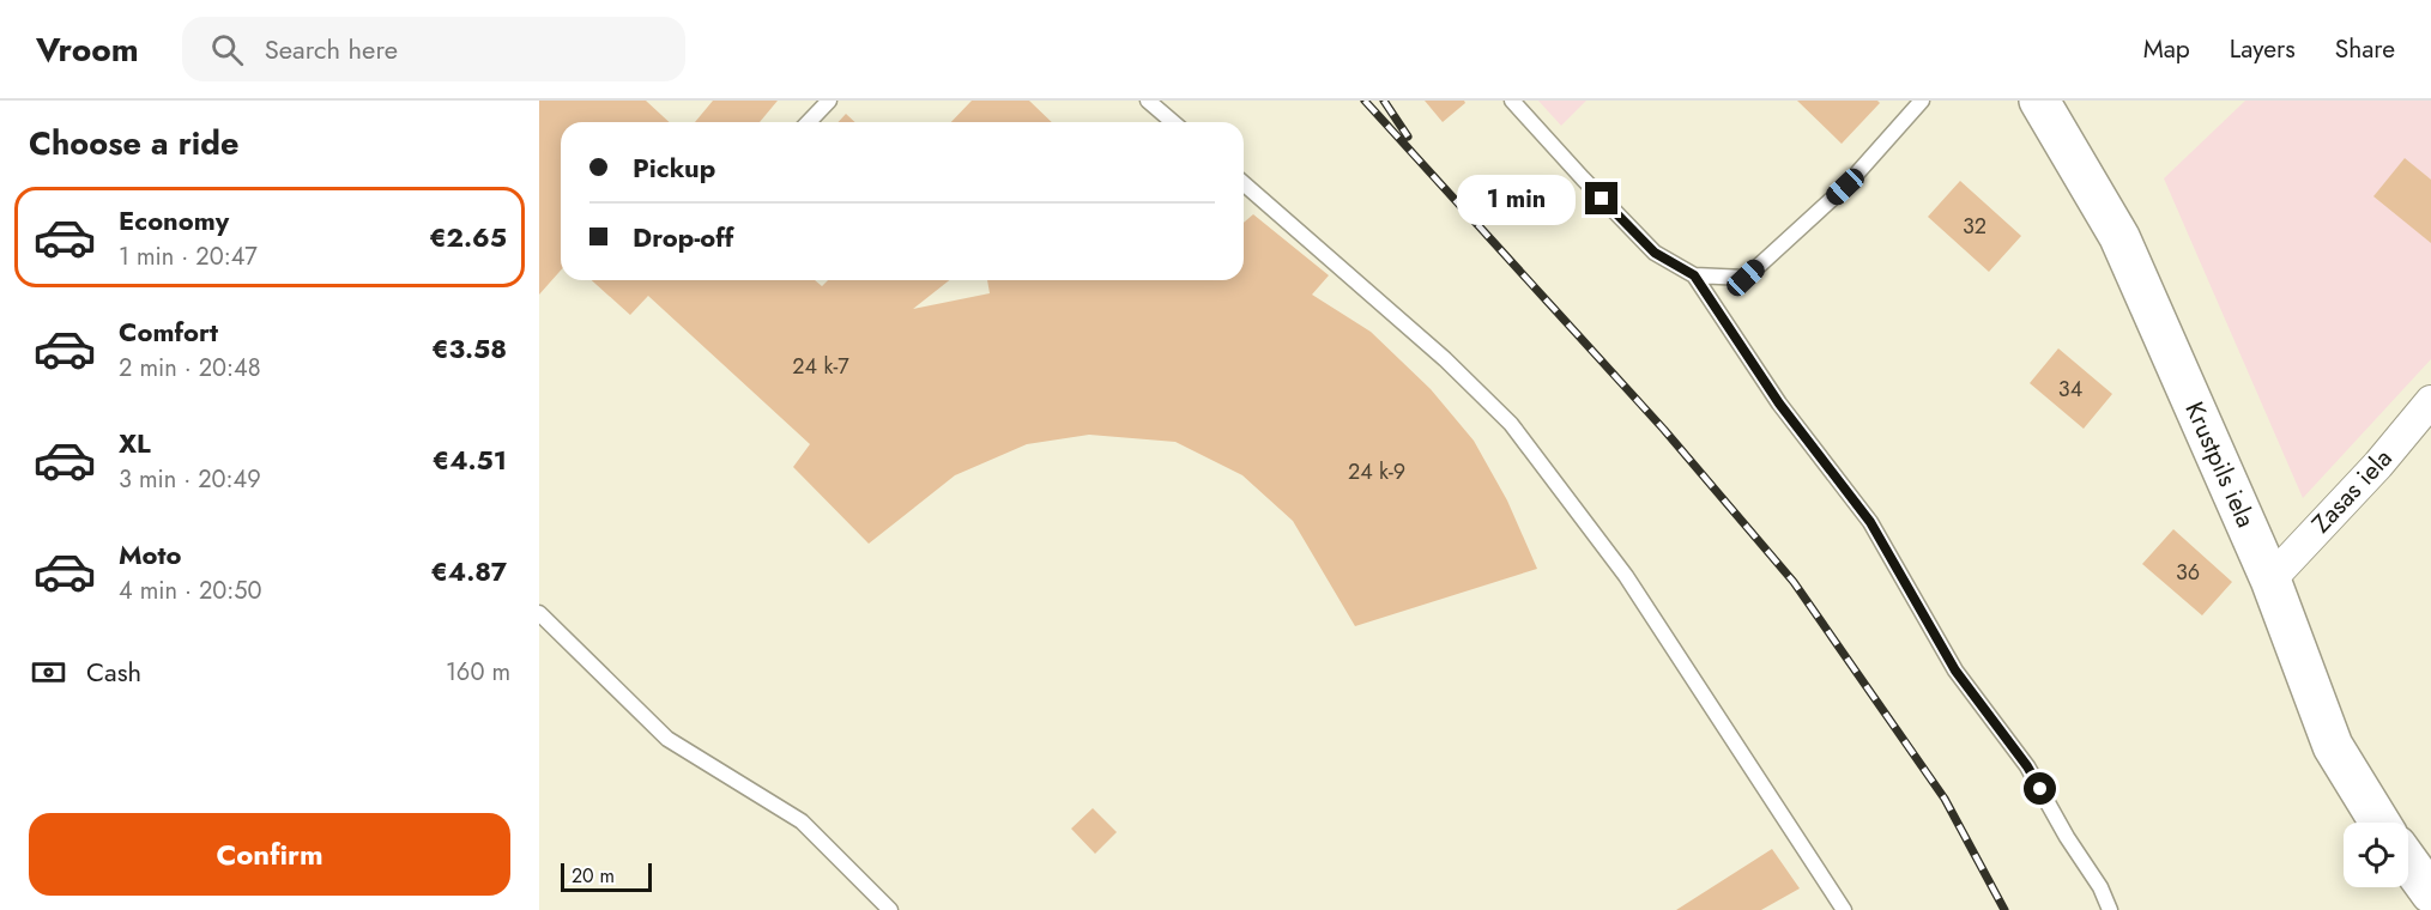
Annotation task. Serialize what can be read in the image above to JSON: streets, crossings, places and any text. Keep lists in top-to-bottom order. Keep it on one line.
{"streets":{"main road":["Krustpils iela"],"street":["Zasas iela"]},"crossings":[["Krustpils iela","Zasas iela"]],"house_numbers":["32","24 k-7","34","24 k-9","36"],"scale_bar":"20 m","page":{"header":"Vroom","search":"Search here","nav":["Map","Layers","Share"],"heading":"Choose a ride","banner":["Pickup","Drop-off"],"bubble":"1 min","list":[{"name":"Economy","note":"1 min · 20:47","value":"€2.65"},{"name":"Comfort","note":"2 min · 20:48","value":"€3.58"},{"name":"XL","note":"3 min · 20:49","value":"€4.51"},{"name":"Moto","note":"4 min · 20:50","value":"€4.87"}],"pay":["Cash","160 m"],"buttons":"Confirm","scale":"20 m"}}
